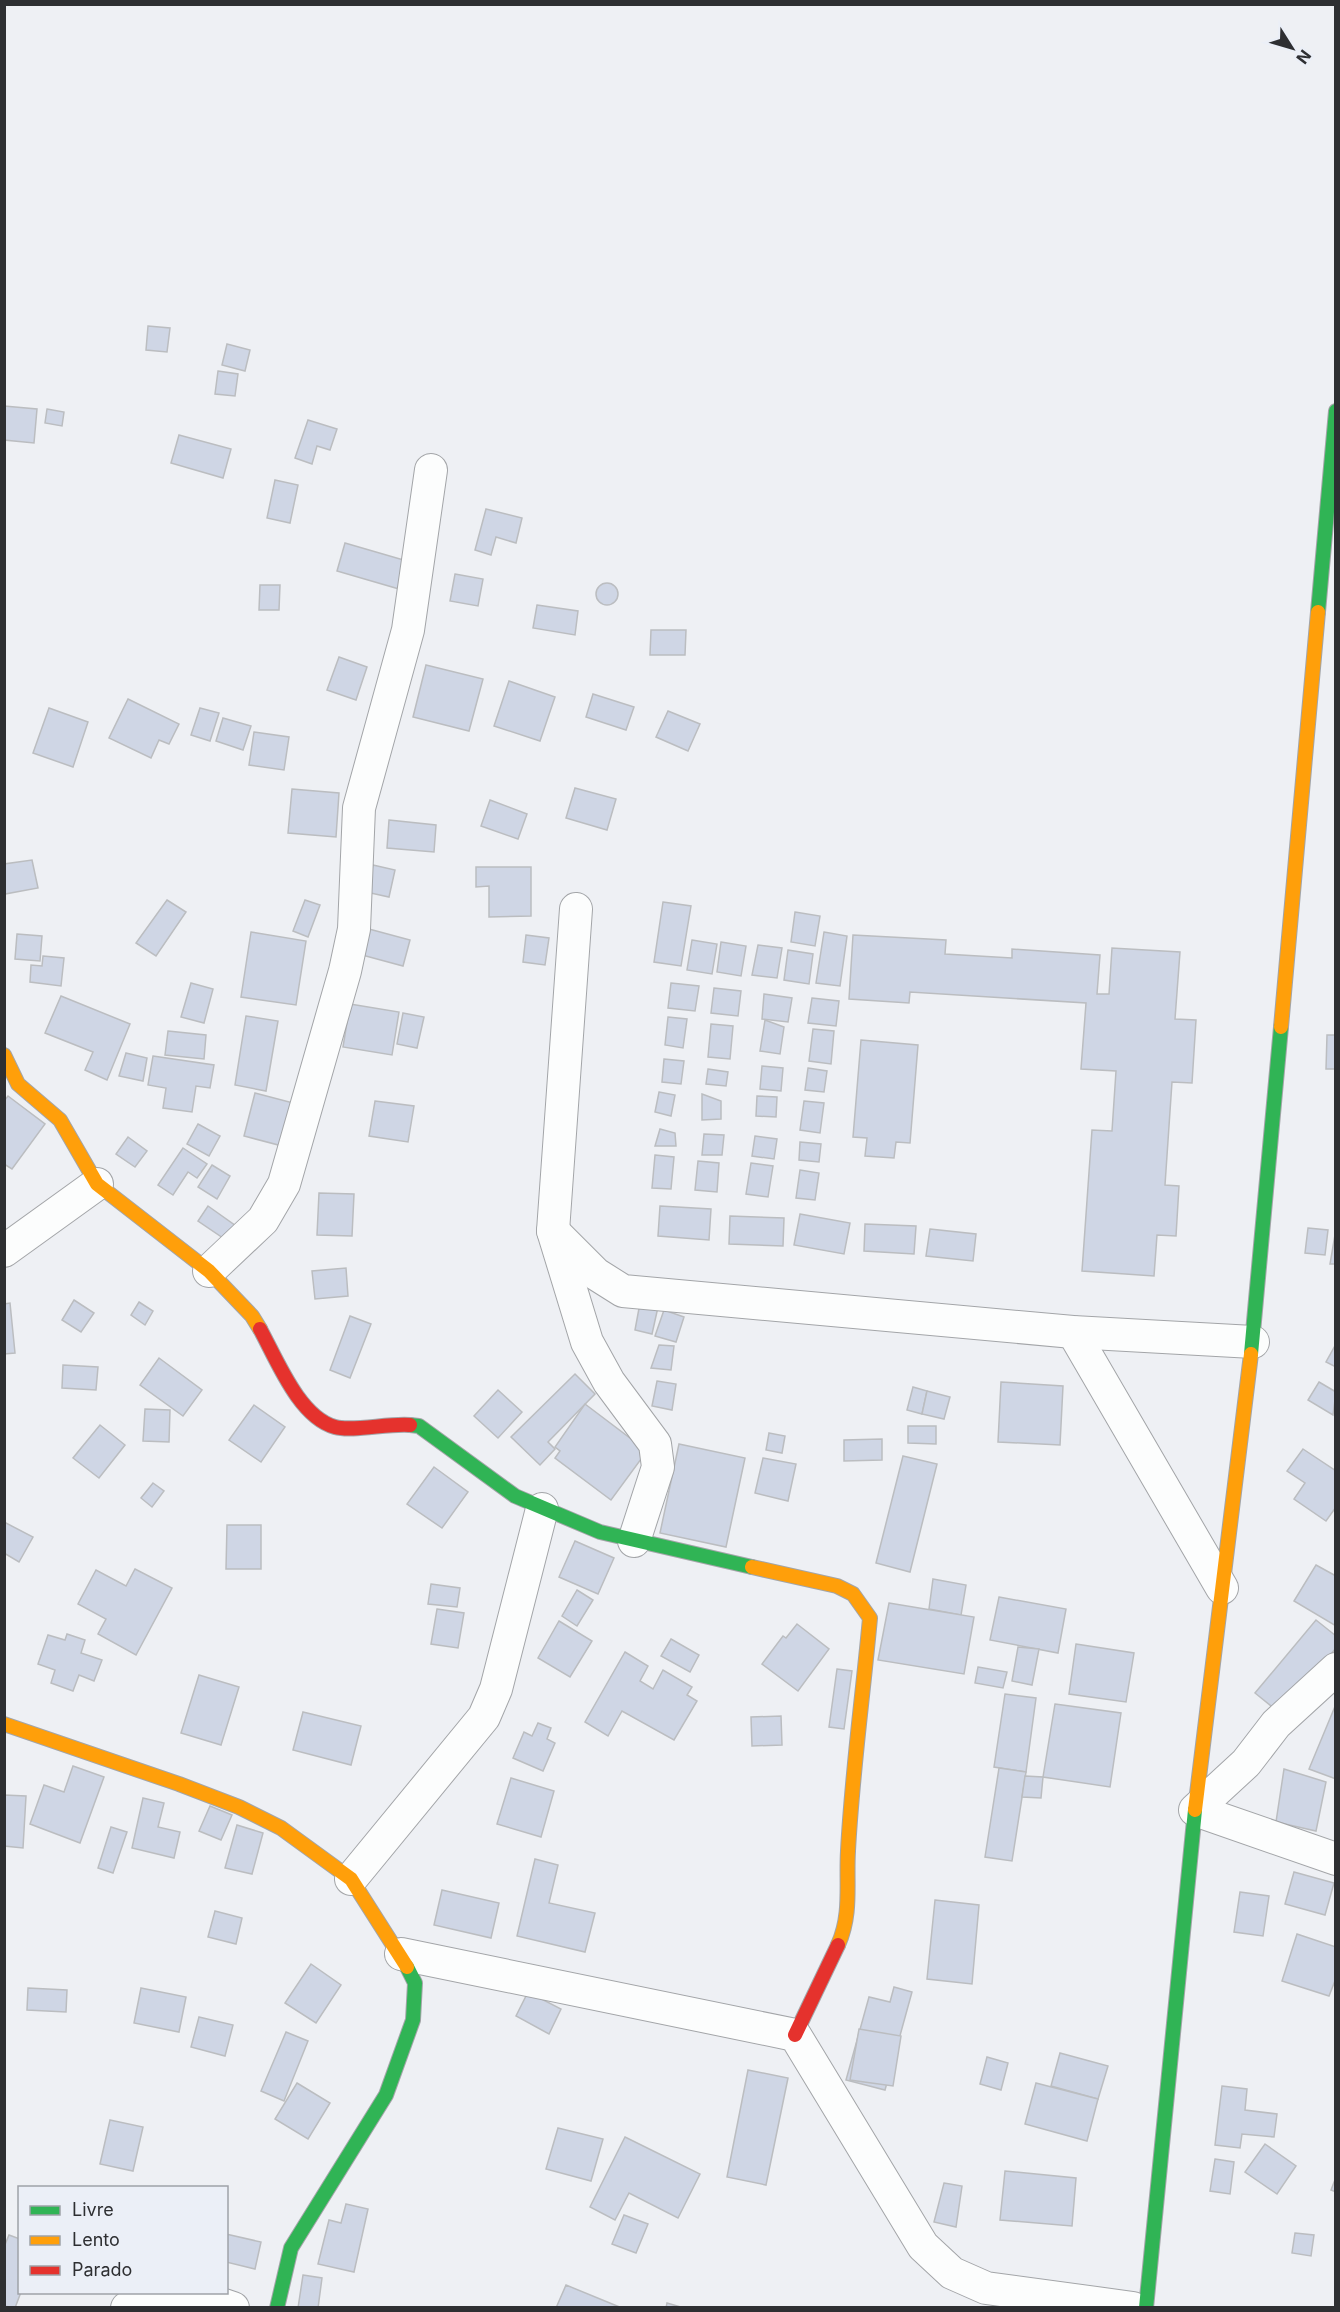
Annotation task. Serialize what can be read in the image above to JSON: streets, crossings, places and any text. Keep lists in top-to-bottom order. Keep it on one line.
{"legend":["Livre","Lento","Parado"],"north":"bottom right"}
